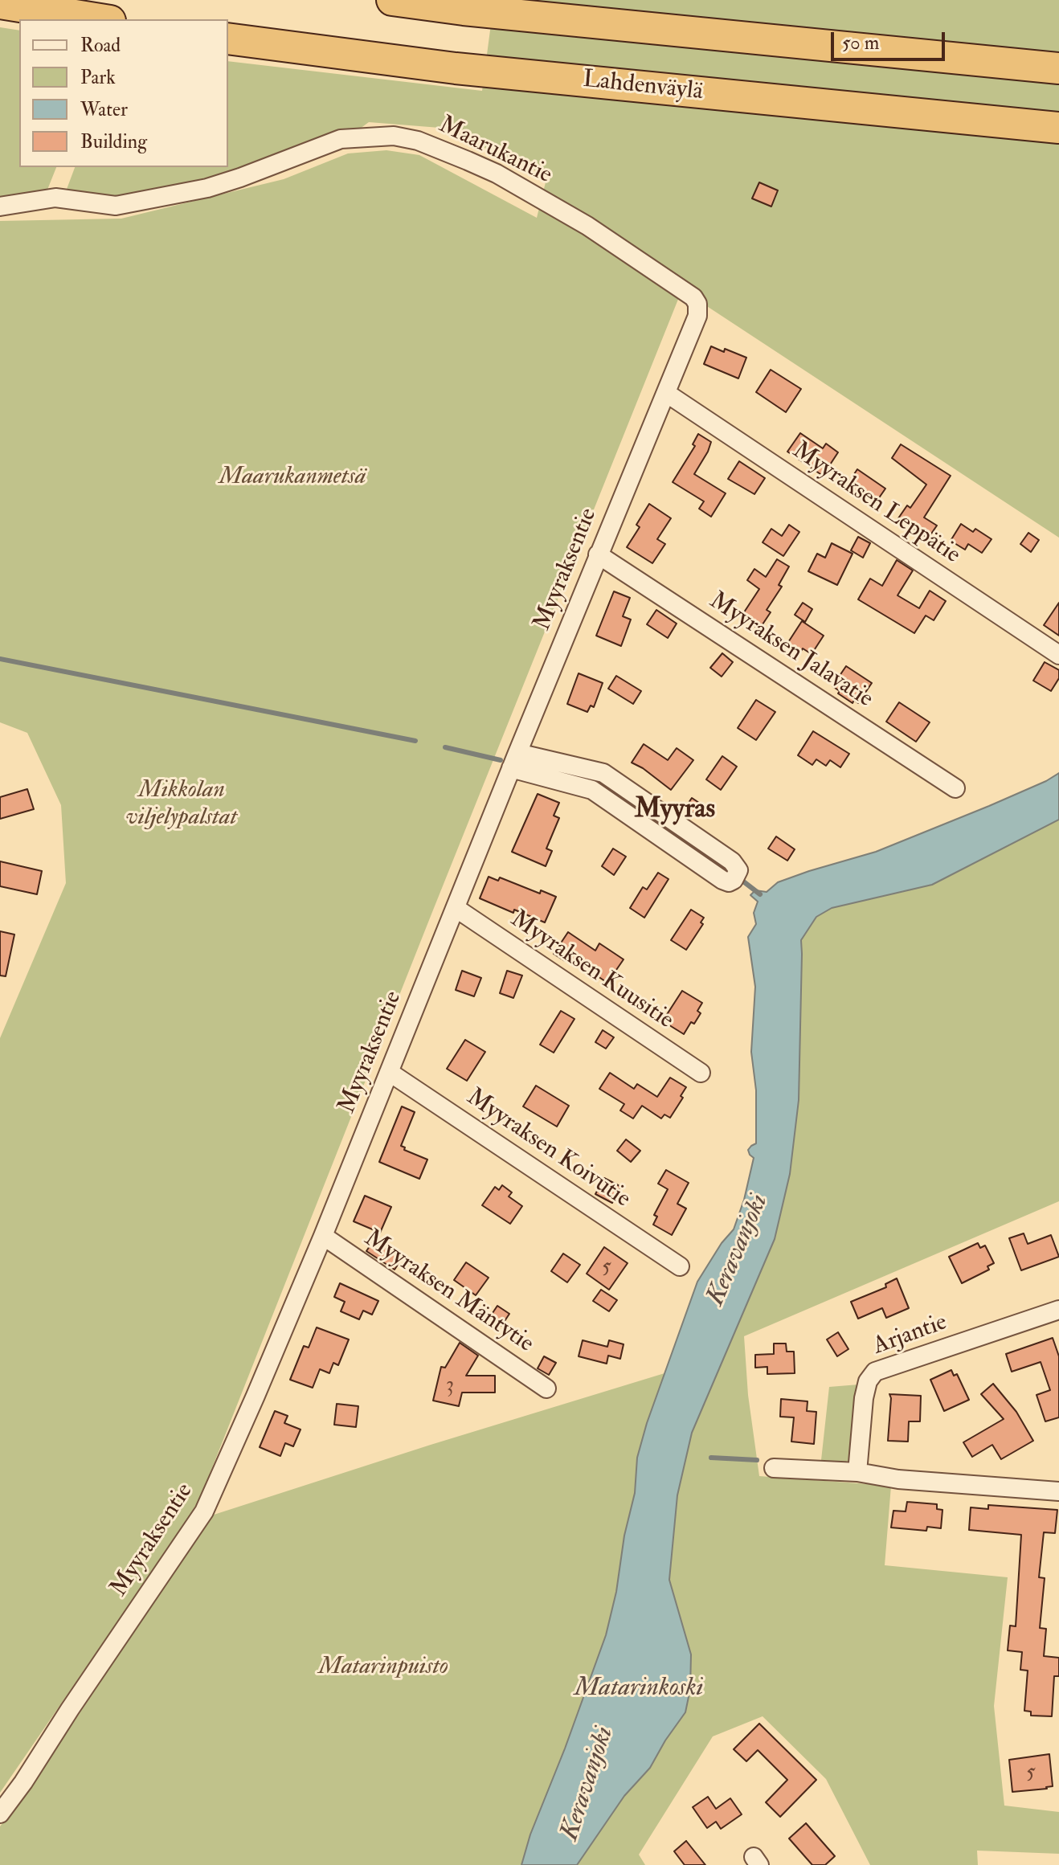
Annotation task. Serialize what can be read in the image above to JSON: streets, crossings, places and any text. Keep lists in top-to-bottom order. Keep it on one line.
{"streets":{"highway":["Lahdenväylä"],"street":["Maarukantie","Myyraksen Leppätie","Myyraksentie","Myyraksen Jalavatie","Myyraksen Kuusitie","Myyraksen Koivutie","Myyraksen Mäntytie","Arjantie"]},"crossings":[["Maarukantie","Myyraksentie"],["Myyraksen Leppätie","Myyraksentie"],["Myyraksentie","Myyraksen Jalavatie"],["Myyraksentie","Myyraksen Kuusitie"],["Myyraksentie","Myyraksen Koivutie"],["Myyraksentie","Myyraksen Mäntytie"]],"districts":["Myyras"],"water":["Keravanjoki","Matarinkoski"],"parks":["Maarukanmetsä","Mikkolan viljelypalstat","Matarinpuisto"],"house_numbers":["5","3","5"],"legend":["Road","Park","Water","Building"],"scale_bar":"50 m"}
